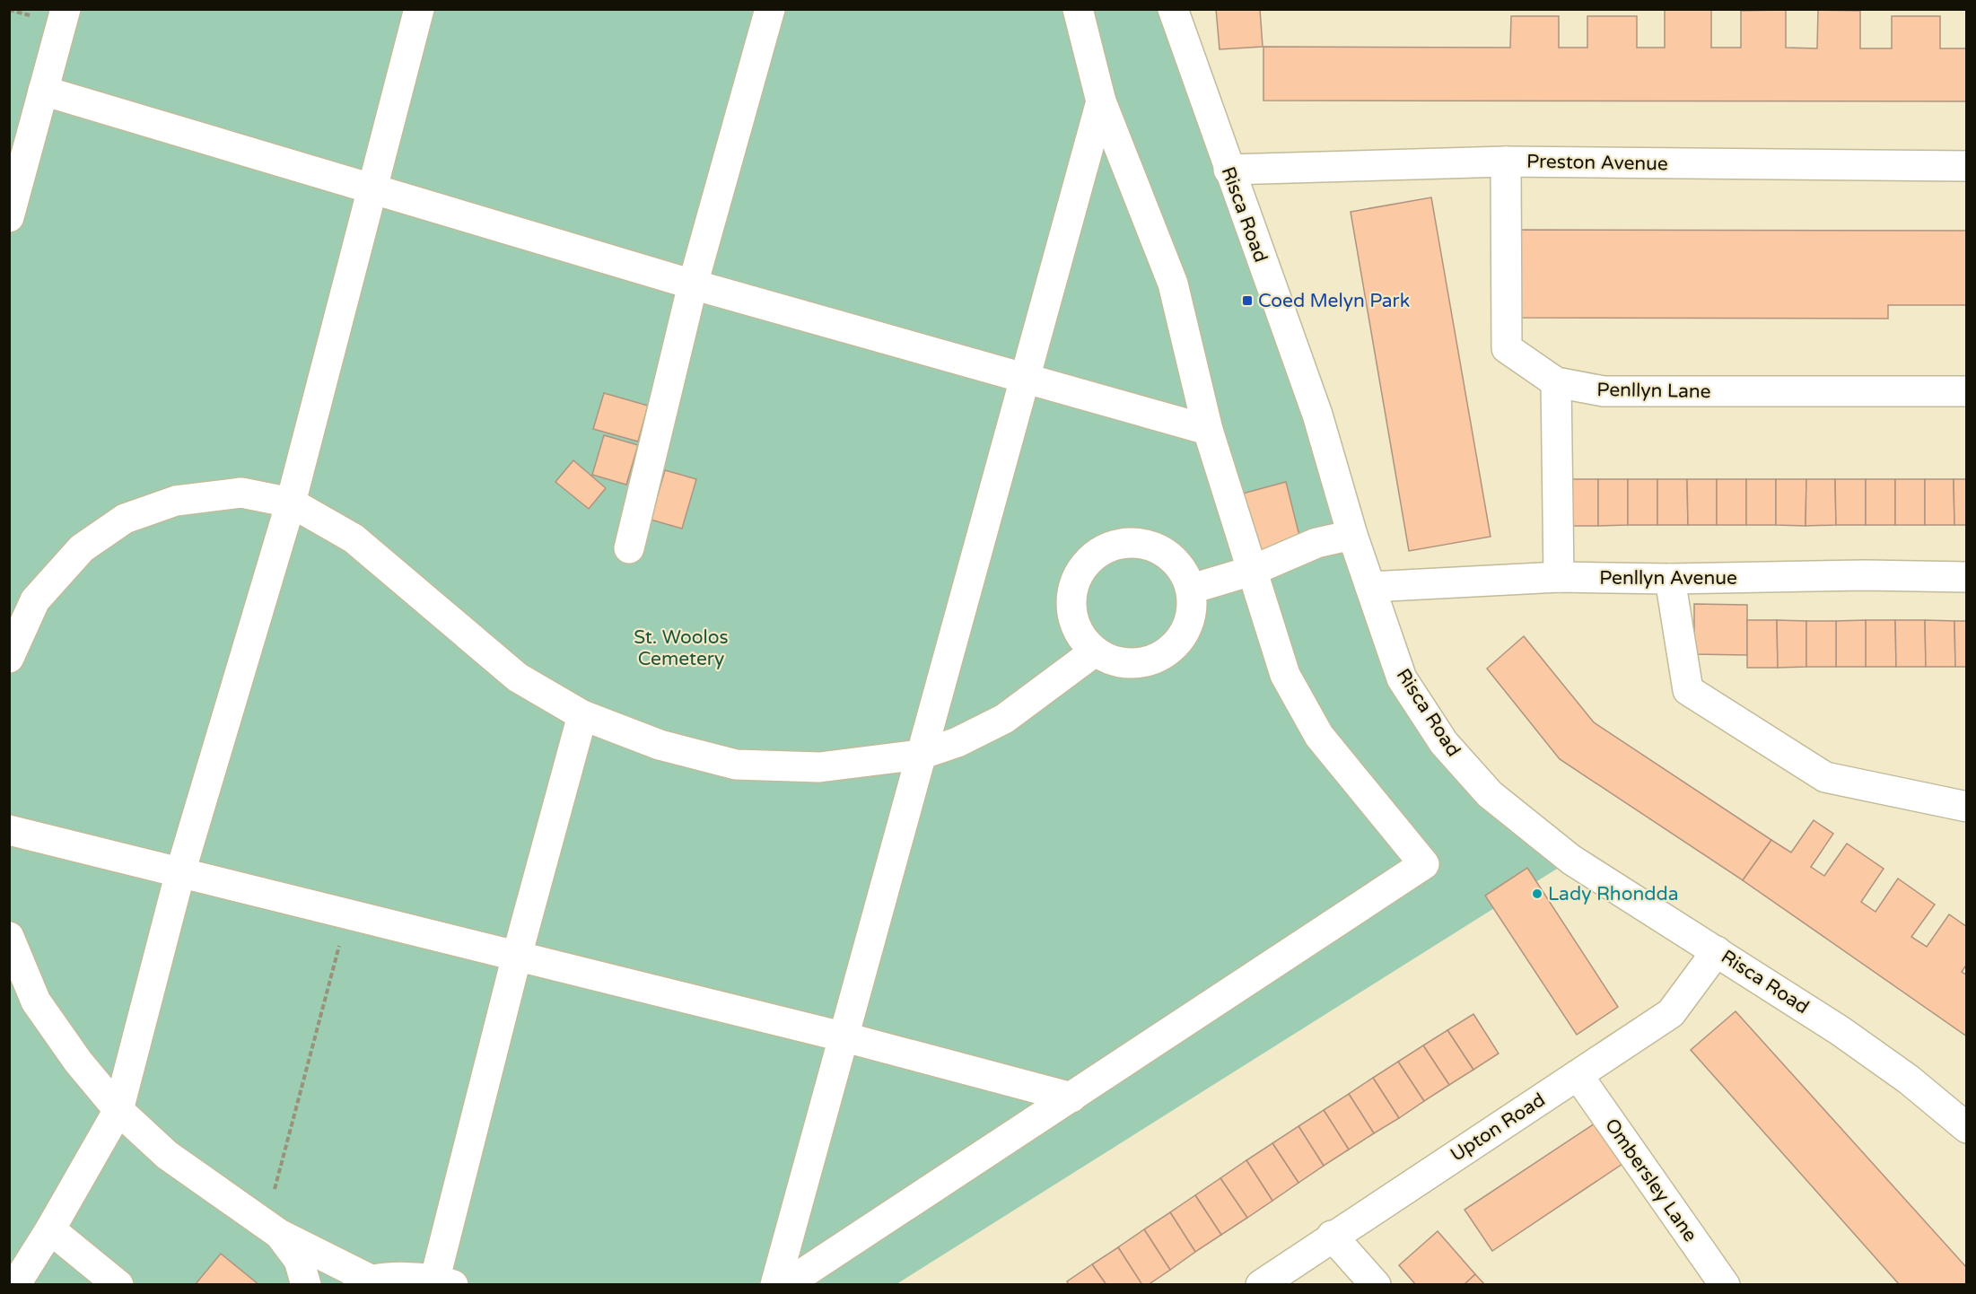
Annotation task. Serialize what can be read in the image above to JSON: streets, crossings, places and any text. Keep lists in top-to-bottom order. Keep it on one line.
{"streets":{"street":["Preston Avenue","Risca Road","Penllyn Lane","Penllyn Avenue","Upton Road","Ombersley Lane"]},"crossings":[["Preston Avenue","Risca Road"],["Preston Avenue","Penllyn Lane"],["Risca Road","Penllyn Avenue"],["Risca Road","Upton Road"],["Upton Road","Ombersley Lane"]],"parks":["St. Woolos Cemetery"],"places":{"transit":["Coed Melyn Park"],"other":["Lady Rhondda"]}}
